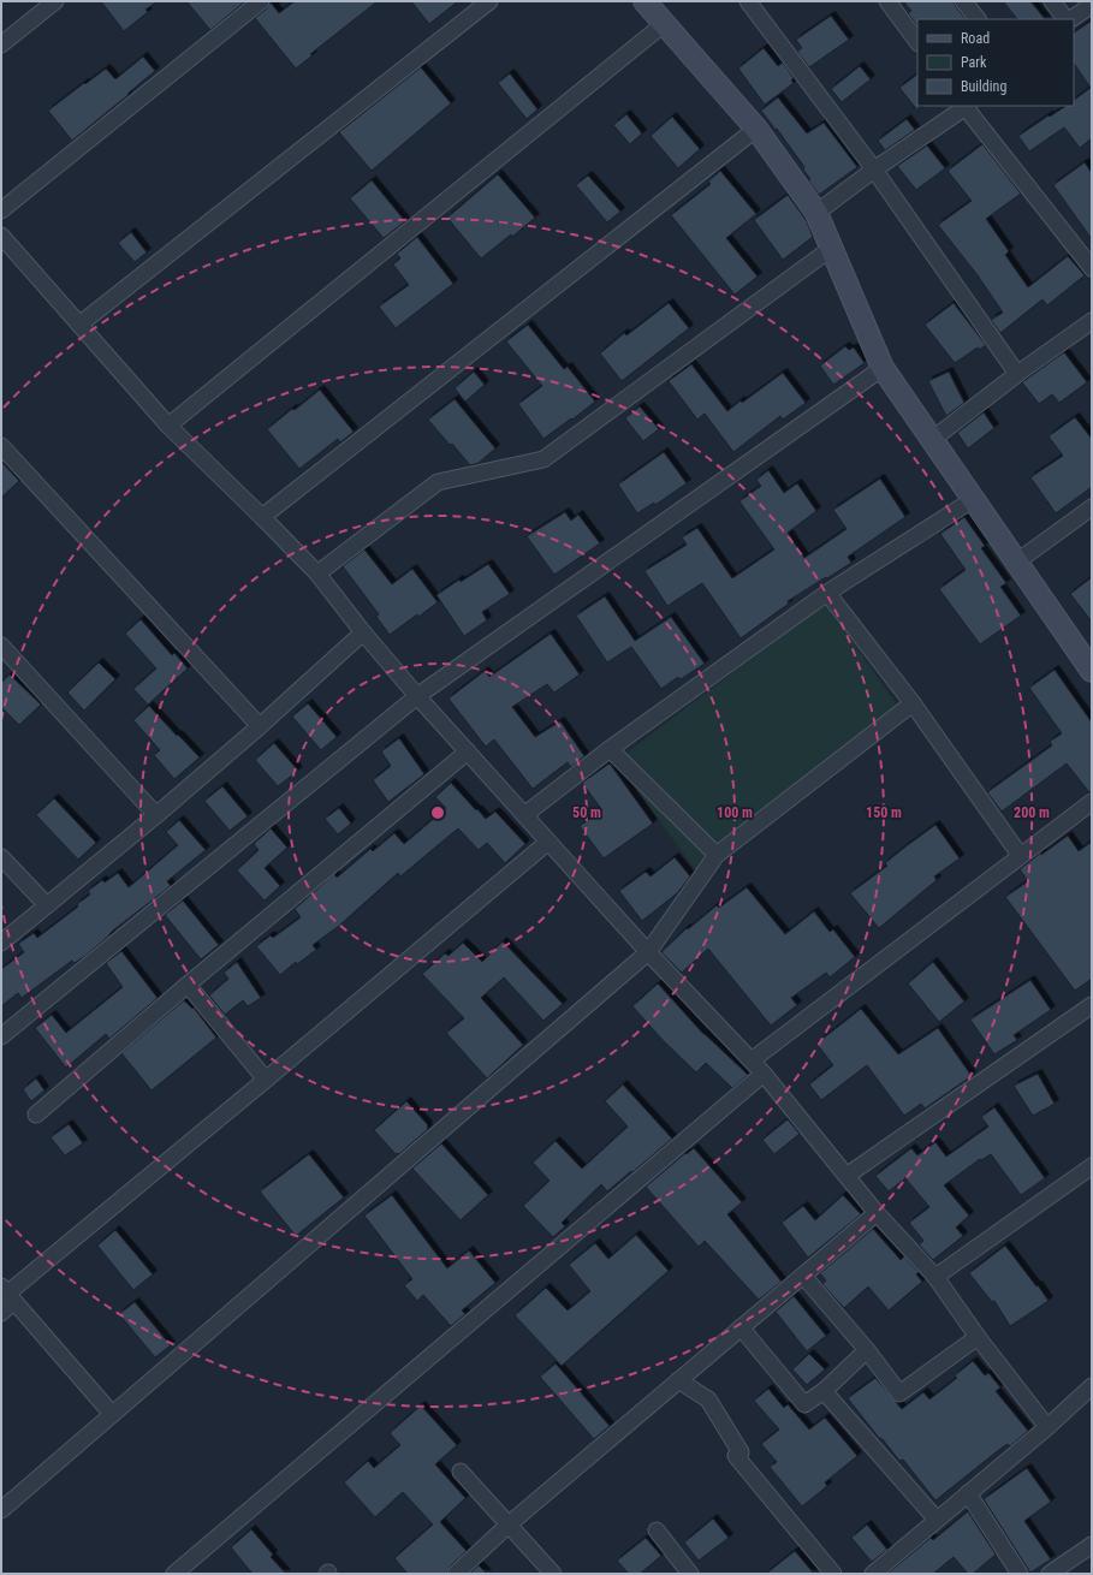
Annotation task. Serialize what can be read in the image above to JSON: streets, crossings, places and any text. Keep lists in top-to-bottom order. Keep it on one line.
{"legend":["Road","Park","Building"],"rings":["50 m","100 m","150 m","200 m"]}
